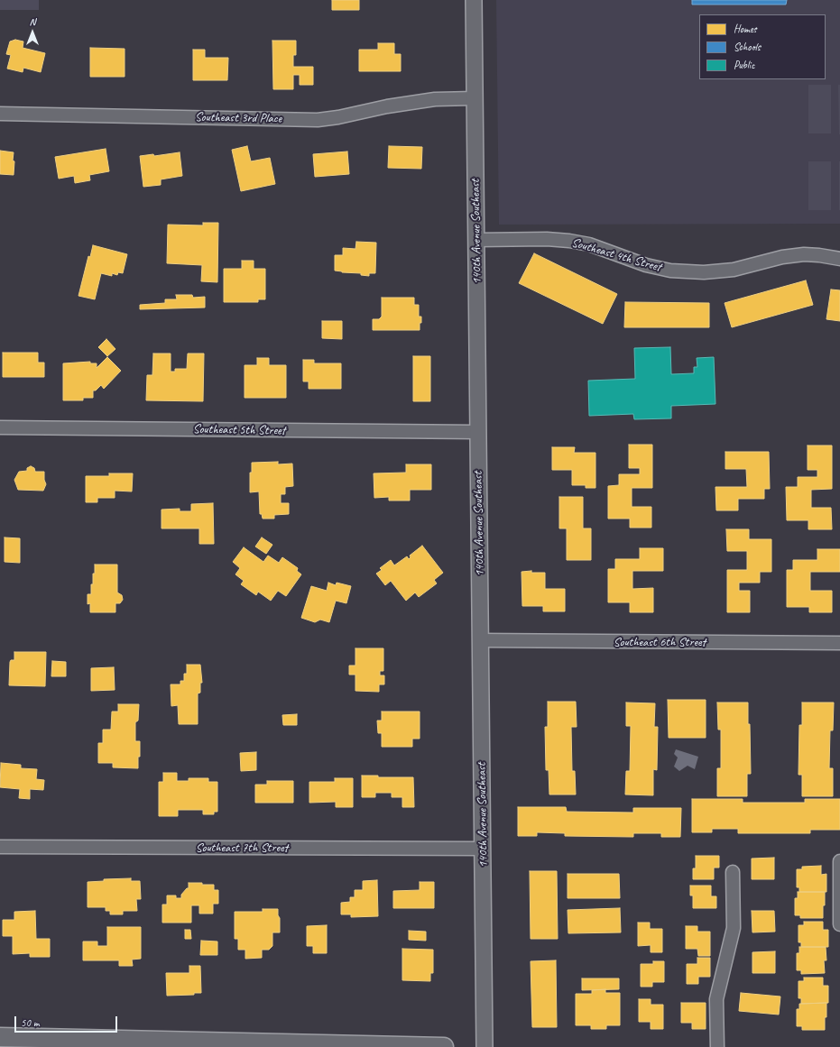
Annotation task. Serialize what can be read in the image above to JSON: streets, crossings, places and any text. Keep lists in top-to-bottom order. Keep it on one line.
{"streets":{"street":["Southeast 3rd Place","140th Avenue Southeast","Southeast 4th Street","Southeast 5th Street","Southeast 6th Street","Southeast 7th Street"]},"crossings":[["Southeast 3rd Place","140th Avenue Southeast"],["140th Avenue Southeast","Southeast 4th Street"],["140th Avenue Southeast","Southeast 5th Street"],["140th Avenue Southeast","Southeast 6th Street"],["140th Avenue Southeast","Southeast 7th Street"]],"legend":["Homes","Schools","Public"],"scale_bar":"50 m","north":"top"}
